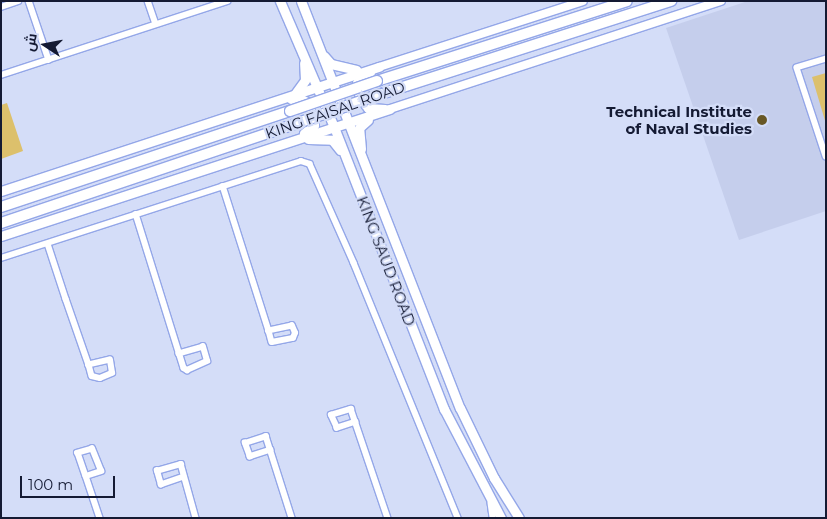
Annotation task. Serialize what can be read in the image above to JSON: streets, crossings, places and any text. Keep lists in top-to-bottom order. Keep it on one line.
{"streets":{"highway":["KING FAISAL ROAD"],"main road":["KING SAUD ROAD"]},"places":["Technical Institute of Naval Studies"],"scale_bar":"100 m","north":"left"}
